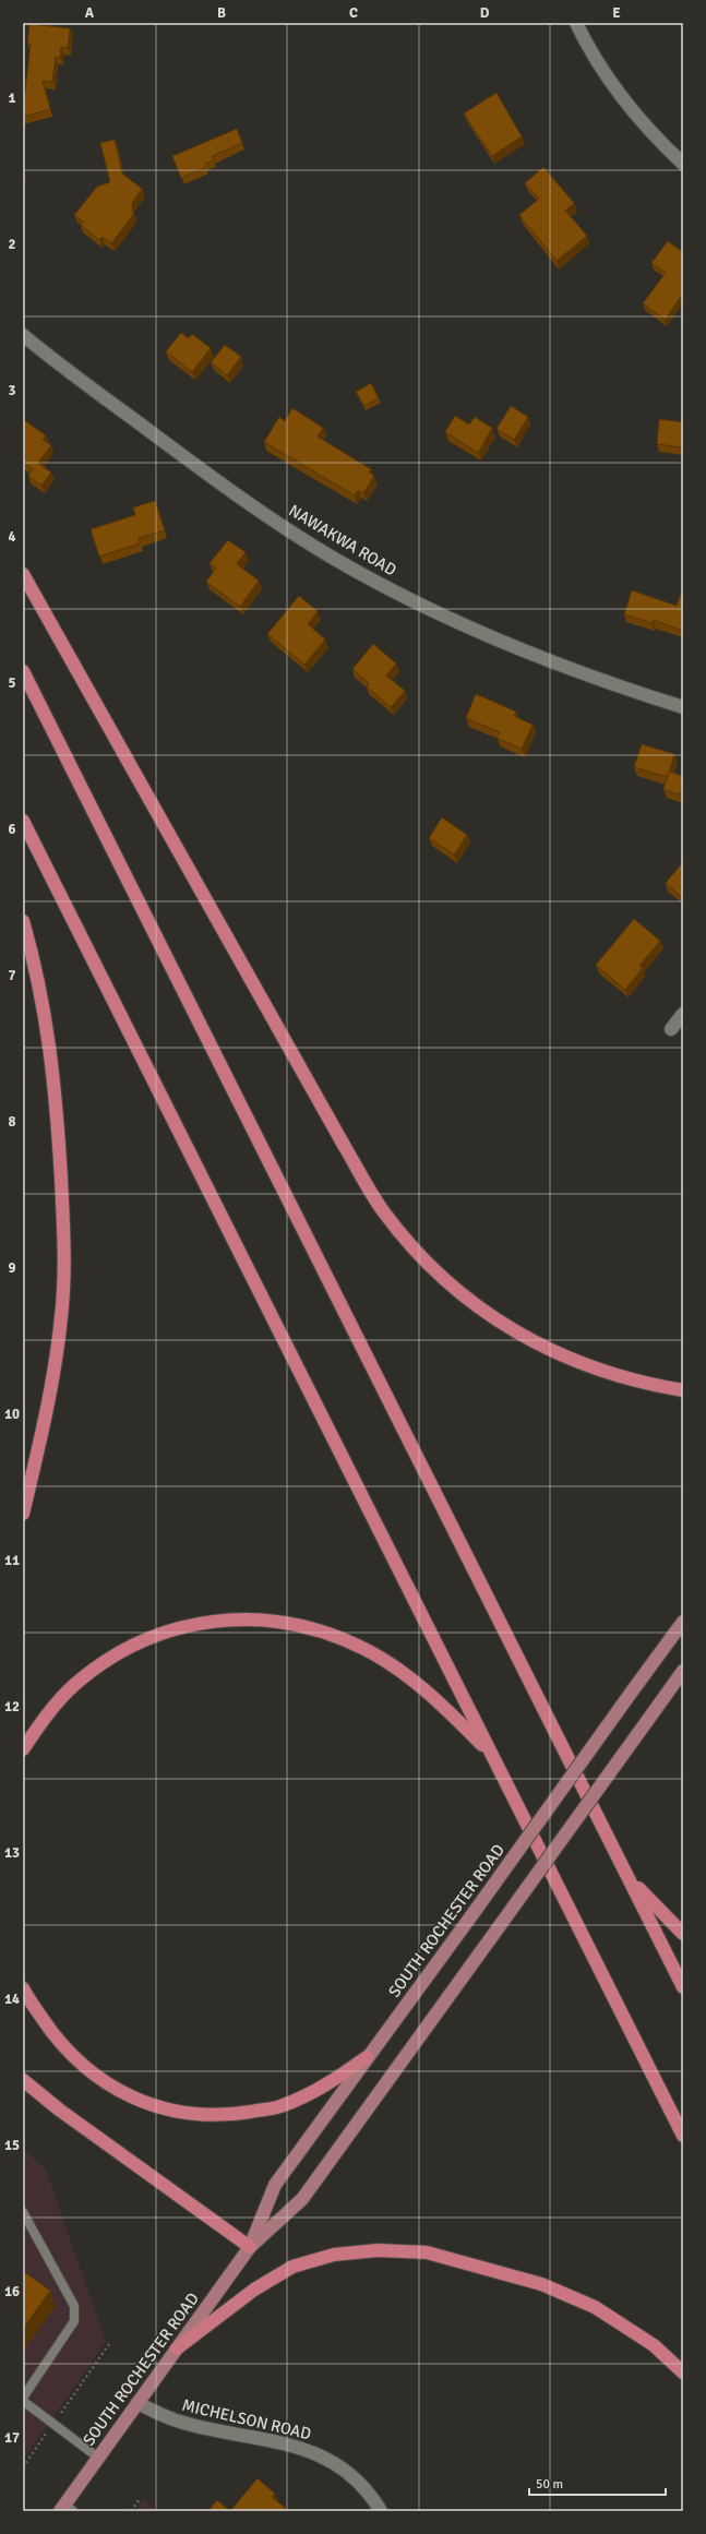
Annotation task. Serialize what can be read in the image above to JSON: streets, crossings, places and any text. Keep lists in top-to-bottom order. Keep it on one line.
{"streets":{"main road":["SOUTH ROCHESTER ROAD"],"street":["NAWAKWA ROAD","MICHELSON ROAD"]},"crossings":[["SOUTH ROCHESTER ROAD","MICHELSON ROAD"]],"scale_bar":"50 m","grid":{"columns":["A","B","C","D","E"],"rows":["1","2","3","4","5","6","7","8","9","10","11","12","13","14","15","16","17"]}}
